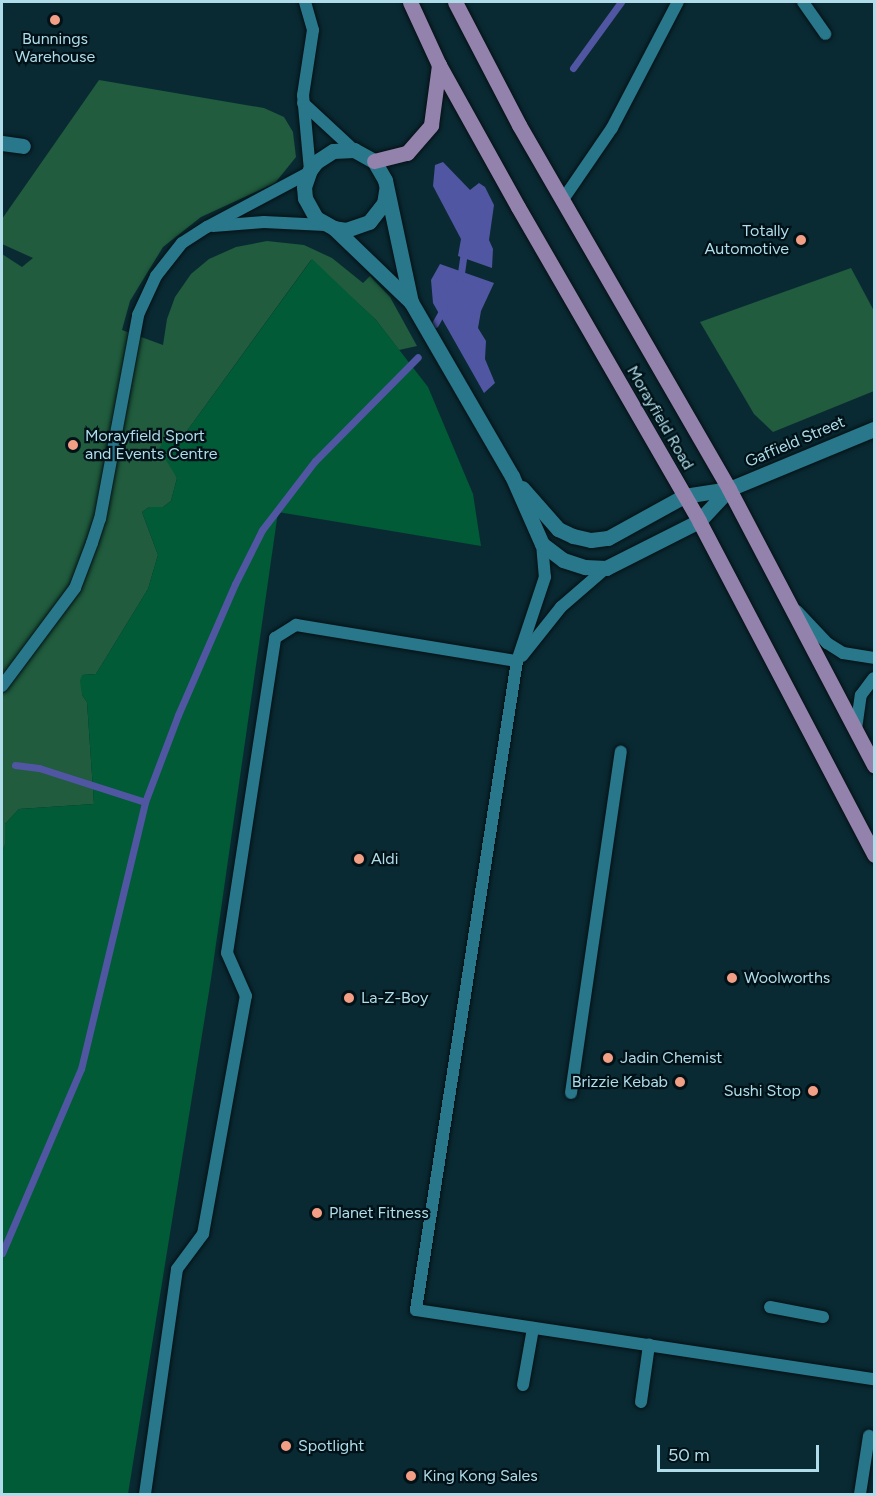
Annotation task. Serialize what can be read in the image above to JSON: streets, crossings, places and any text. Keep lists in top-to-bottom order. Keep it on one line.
{"streets":{"main road":["Morayfield Road"],"street":["Gaffield Street"]},"crossings":[["Morayfield Road","Gaffield Street"]],"places":["Bunnings Warehouse","Totally Automotive","Morayfield Sport and Events Centre","Aldi","Woolworths","La-Z-Boy","Jadin Chemist","Brizzie Kebab","Sushi Stop","Planet Fitness","Spotlight","King Kong Sales"],"scale_bar":"50 m"}
